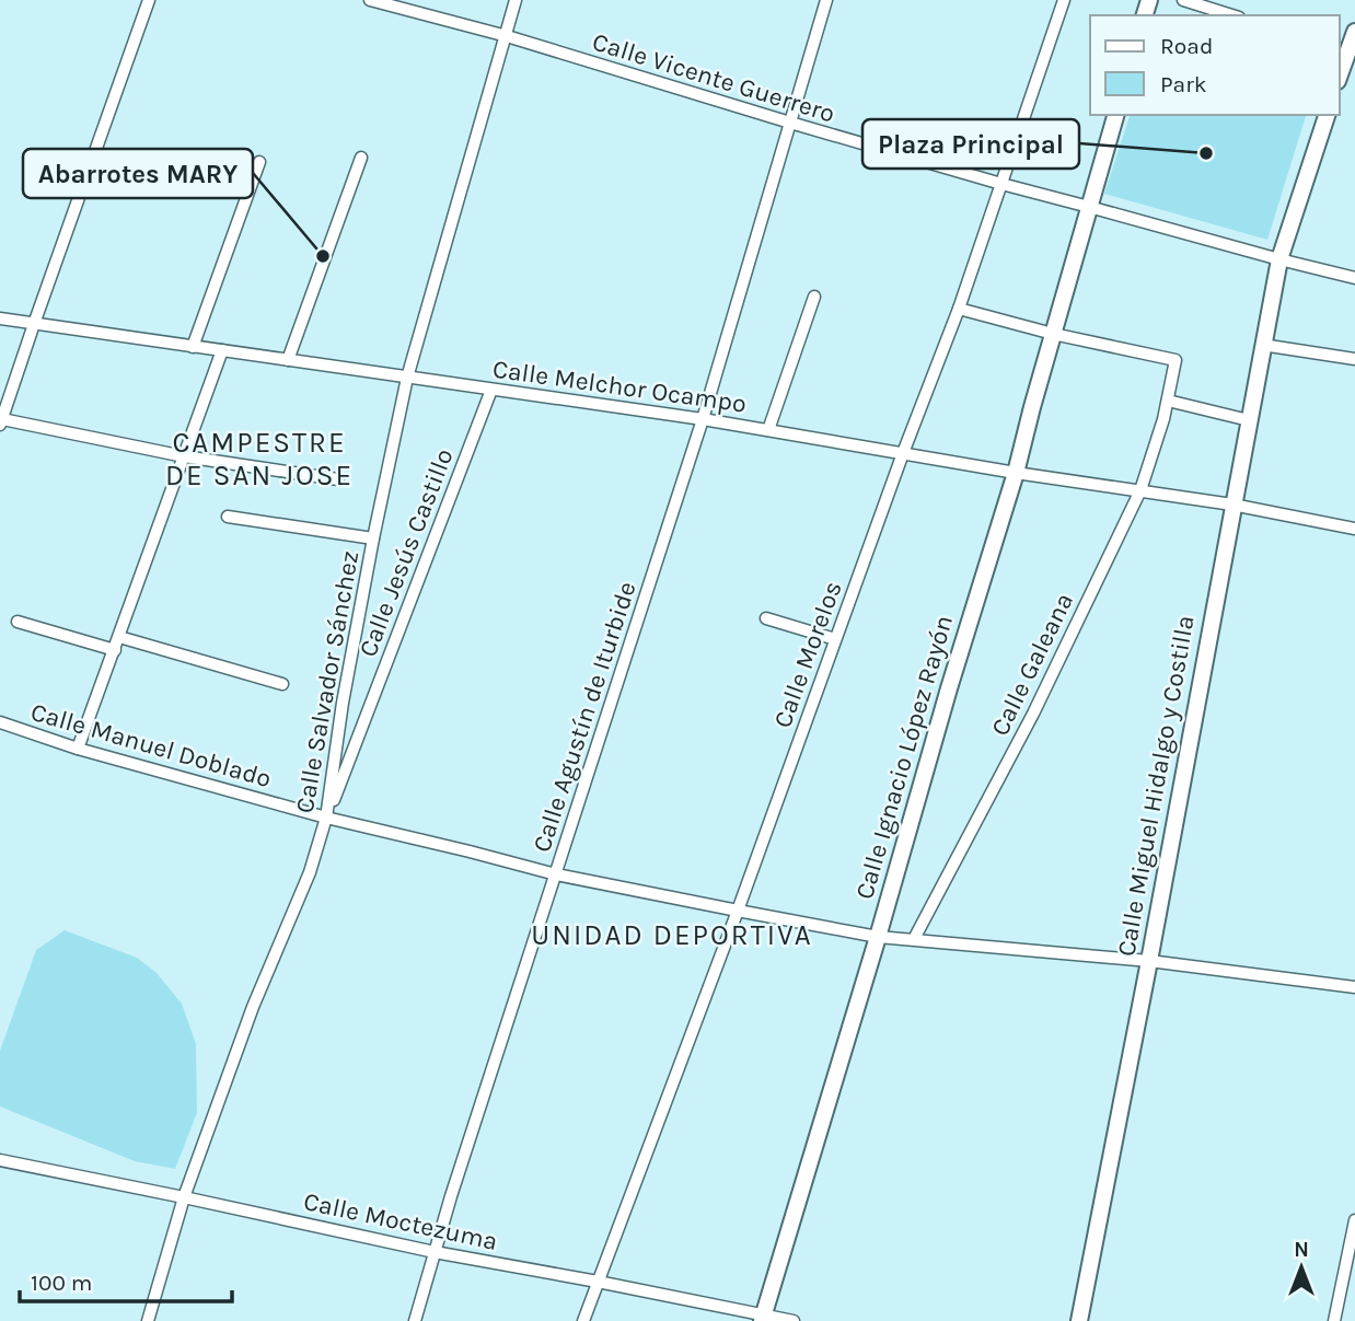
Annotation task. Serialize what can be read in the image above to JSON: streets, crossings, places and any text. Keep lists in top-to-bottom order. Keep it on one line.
{"streets":{"street":["Calle Vicente Guerrero","Calle Melchor Ocampo","Calle Jesús Castillo","Calle Morelos","Calle Galeana","Calle Salvador Sánchez","Calle Agustín de Iturbide","Calle Manuel Doblado","Calle Ignacio López Rayón","Calle Miguel Hidalgo y Costilla","Calle Moctezuma"]},"crossings":[["Calle Vicente Guerrero","Calle Morelos"],["Calle Vicente Guerrero","Calle Salvador Sánchez"],["Calle Vicente Guerrero","Calle Agustín de Iturbide"],["Calle Vicente Guerrero","Calle Ignacio López Rayón"],["Calle Vicente Guerrero","Calle Miguel Hidalgo y Costilla"],["Calle Melchor Ocampo","Calle Jesús Castillo"],["Calle Melchor Ocampo","Calle Morelos"],["Calle Melchor Ocampo","Calle Galeana"],["Calle Melchor Ocampo","Calle Salvador Sánchez"],["Calle Melchor Ocampo","Calle Agustín de Iturbide"],["Calle Melchor Ocampo","Calle Ignacio López Rayón"],["Calle Melchor Ocampo","Calle Miguel Hidalgo y Costilla"],["Calle Jesús Castillo","Calle Salvador Sánchez"],["Calle Jesús Castillo","Calle Manuel Doblado"],["Calle Morelos","Calle Manuel Doblado"],["Calle Morelos","Calle Moctezuma"],["Calle Galeana","Calle Manuel Doblado"],["Calle Galeana","Calle Ignacio López Rayón"],["Calle Salvador Sánchez","Calle Manuel Doblado"],["Calle Salvador Sánchez","Calle Moctezuma"],["Calle Agustín de Iturbide","Calle Manuel Doblado"],["Calle Agustín de Iturbide","Calle Moctezuma"],["Calle Manuel Doblado","Calle Ignacio López Rayón"],["Calle Manuel Doblado","Calle Miguel Hidalgo y Costilla"],["Calle Ignacio López Rayón","Calle Moctezuma"]],"districts":["CAMPESTRE DE SAN JOSE","UNIDAD DEPORTIVA"],"places":["Plaza Principal","Abarrotes MARY"],"legend":["Road","Park"],"scale_bar":"100 m","north":"top"}
